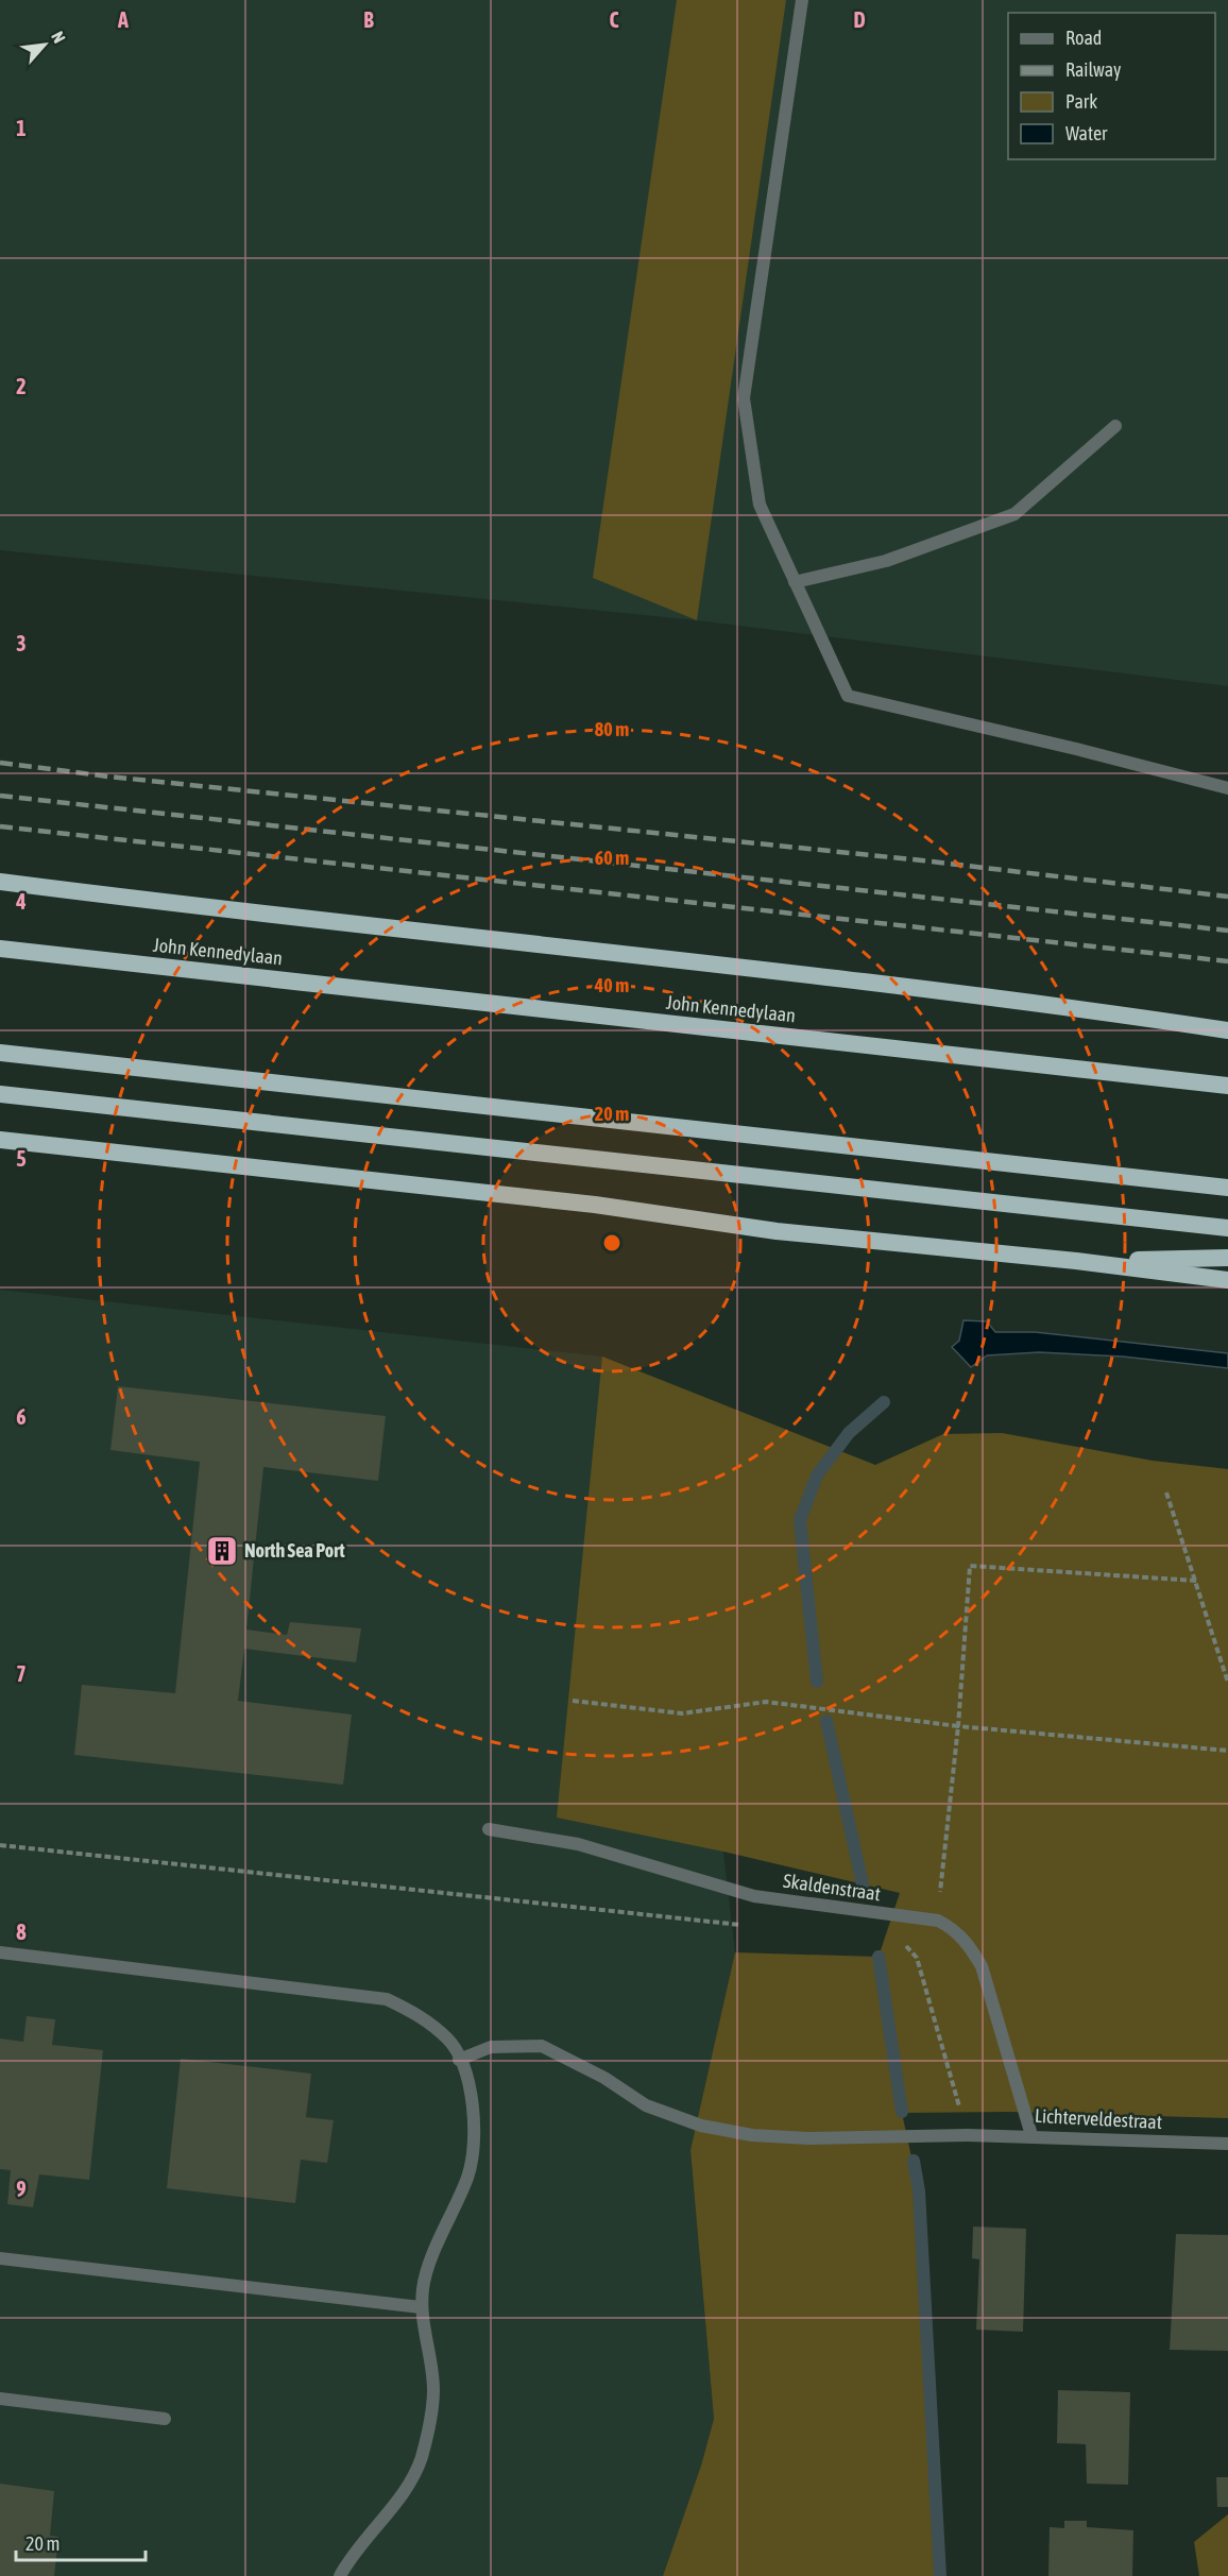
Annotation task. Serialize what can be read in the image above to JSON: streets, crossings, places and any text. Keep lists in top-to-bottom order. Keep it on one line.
{"streets":{"highway":["John Kennedylaan"],"street":["Skaldenstraat","Lichterveldestraat"]},"crossings":[["Skaldenstraat","Lichterveldestraat"]],"places":{"building":["North Sea Port"]},"legend":["Road","Railway","Park","Water"],"scale_bar":"20 m","north":"top right","grid":{"columns":["A","B","C","D"],"rows":["1","2","3","4","5","6","7","8","9"]},"rings":["80 m","60 m","40 m","20 m"]}
